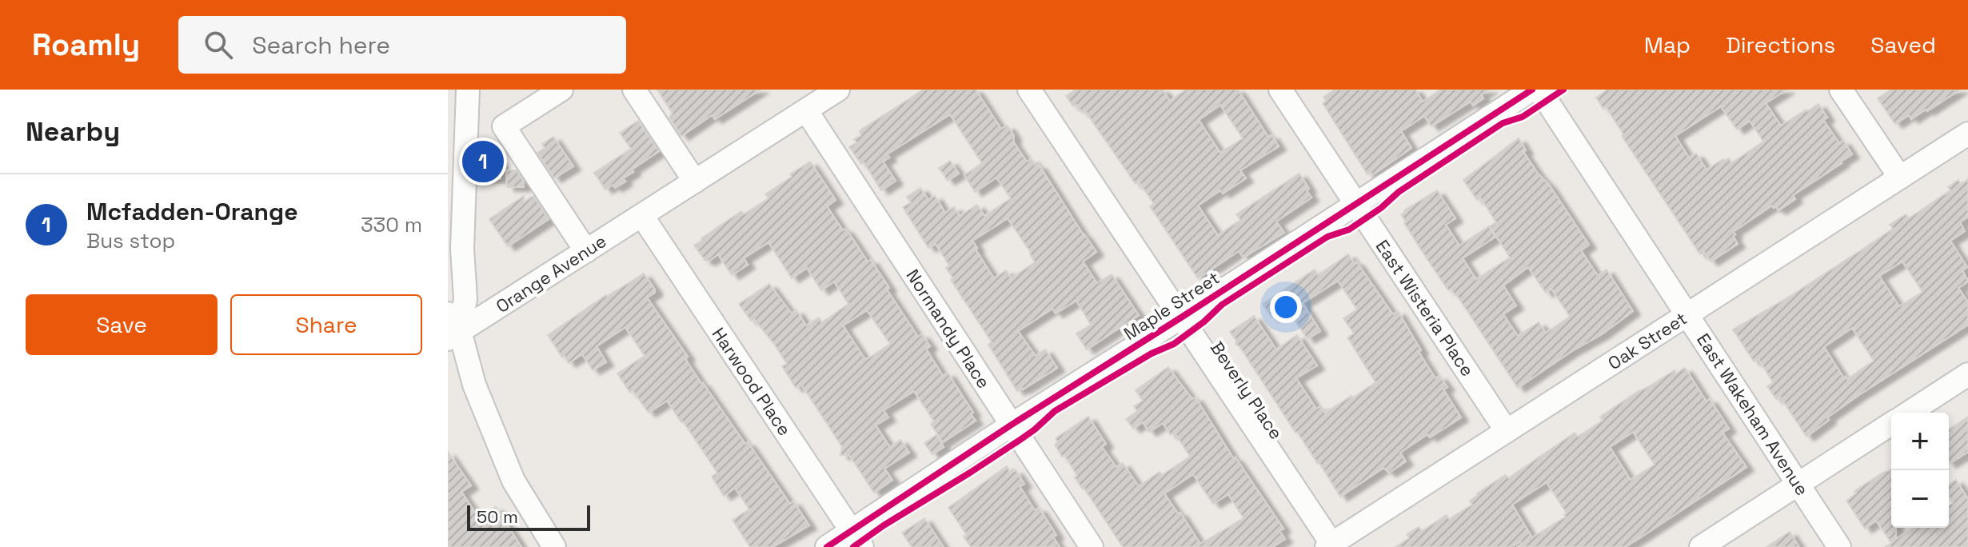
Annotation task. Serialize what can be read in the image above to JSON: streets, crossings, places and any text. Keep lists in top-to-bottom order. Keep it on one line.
{"streets":{"street":["Orange Avenue","Maple Street","East Wisteria Place","Normandy Place","Oak Street","Harwood Place","Beverly Place","East Wakeham Avenue"]},"crossings":[["Orange Avenue","Normandy Place"],["Orange Avenue","Harwood Place"],["Maple Street","East Wisteria Place"],["Maple Street","Normandy Place"],["Maple Street","Harwood Place"],["Maple Street","Beverly Place"],["East Wisteria Place","Oak Street"],["Oak Street","Beverly Place"],["Oak Street","East Wakeham Avenue"]],"scale_bar":"50 m","page":{"header":"Roamly","search":"Search here","nav":["Map","Directions","Saved"],"heading":"Nearby","pins":"1","list":[{"mark":"1","name":"Mcfadden-Orange","note":"Bus stop","value":"330 m"}],"buttons":["Save","Share"],"map_buttons":["+","−"],"scale":"50 m"}}
